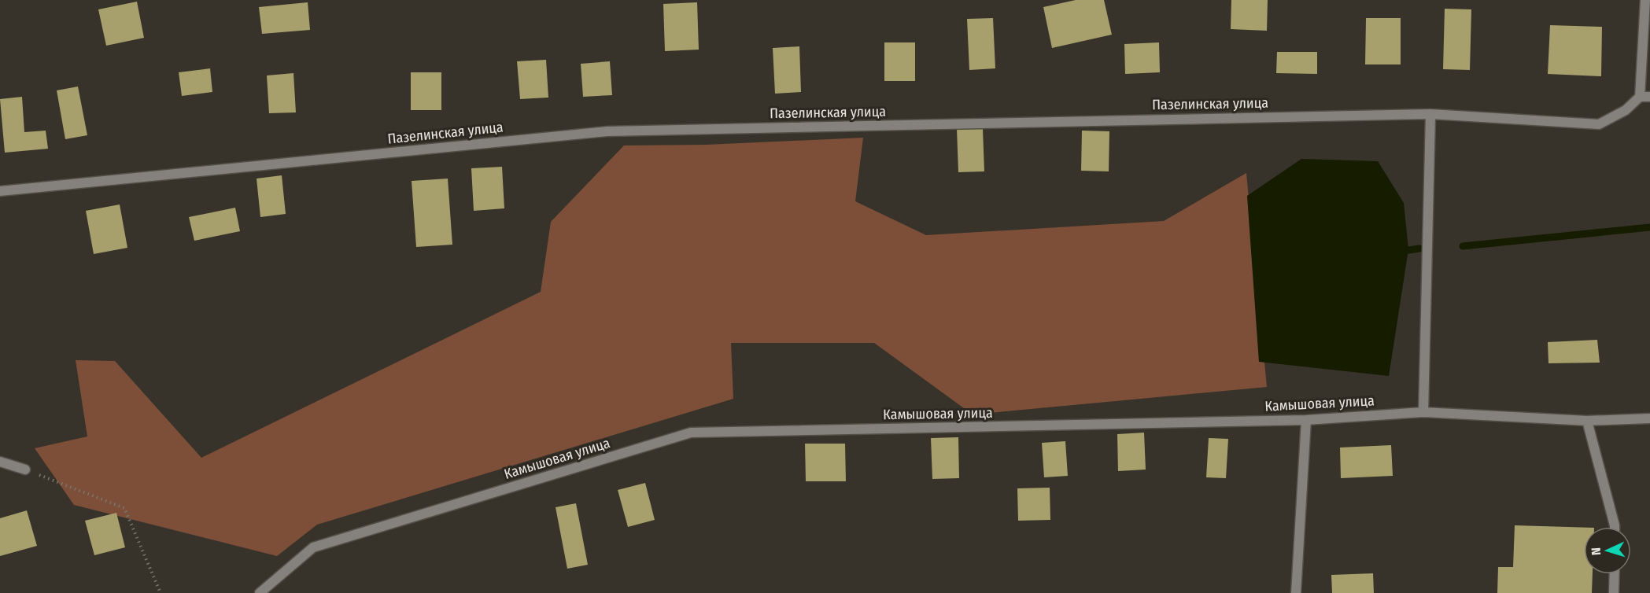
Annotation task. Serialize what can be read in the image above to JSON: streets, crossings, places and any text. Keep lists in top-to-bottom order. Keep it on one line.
{"streets":{"street":["Пазелинская улица","Камышовая улица"]},"north":"left"}
